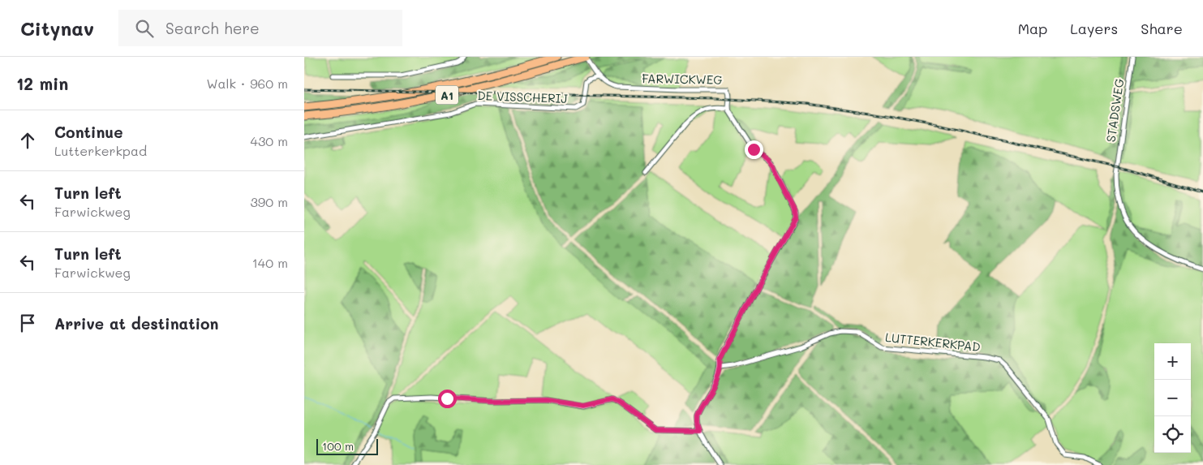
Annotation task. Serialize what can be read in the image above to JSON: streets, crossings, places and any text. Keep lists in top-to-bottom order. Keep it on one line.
{"streets":{"highway":["A1"],"street":["FARWICKWEG","DE VISSCHERIJ","STADSWEG","LUTTERKERKPAD"]},"crossings":[["FARWICKWEG","A1"],["FARWICKWEG","DE VISSCHERIJ"]],"scale_bar":"100 m","page":{"header":"Citynav","search":"Search here","nav":["Map","Layers","Share"],"heading":["12 min","Walk · 960 m"],"list":[["Continue","Lutterkerkpad","430 m"],["Turn left","Farwickweg","390 m"],["Turn left","Farwickweg","140 m"],"Arrive at destination"],"map_buttons":["+","−"],"scale":"100 m"}}
